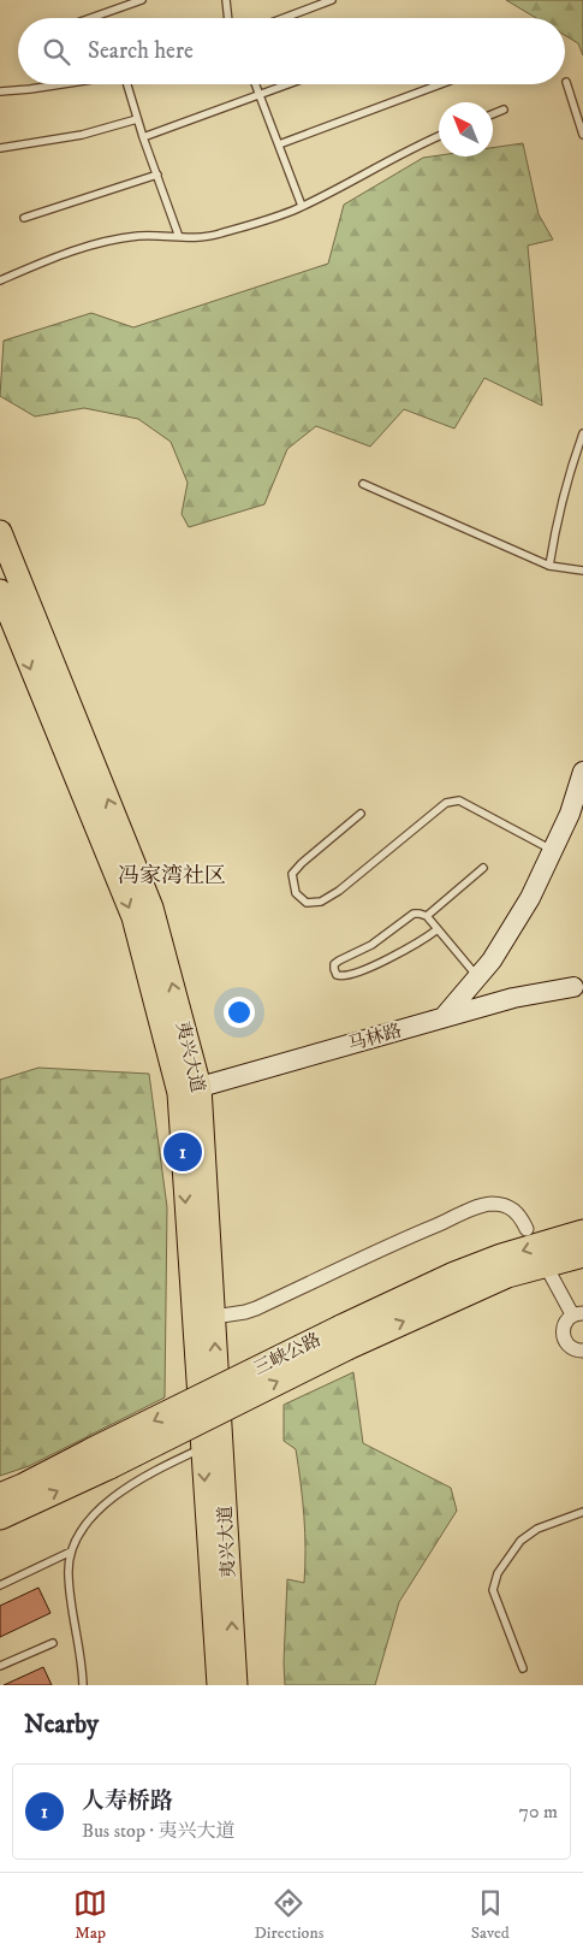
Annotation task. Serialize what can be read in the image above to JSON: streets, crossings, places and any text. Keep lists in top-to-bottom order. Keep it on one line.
{"streets":{"highway":["三峡公路"],"main road":["夷兴大道"],"street":["马林路"]},"crossings":[["马林路","夷兴大道"]],"districts":["冯家湾社区"],"north":"top left","page":{"search":"Search here","pins":"1","heading":"Nearby","list":[{"mark":"1","name":"人寿桥路","note":"Bus stop · 夷兴大道","value":"70 m"}],"nav":["Map","Directions","Saved"]}}
